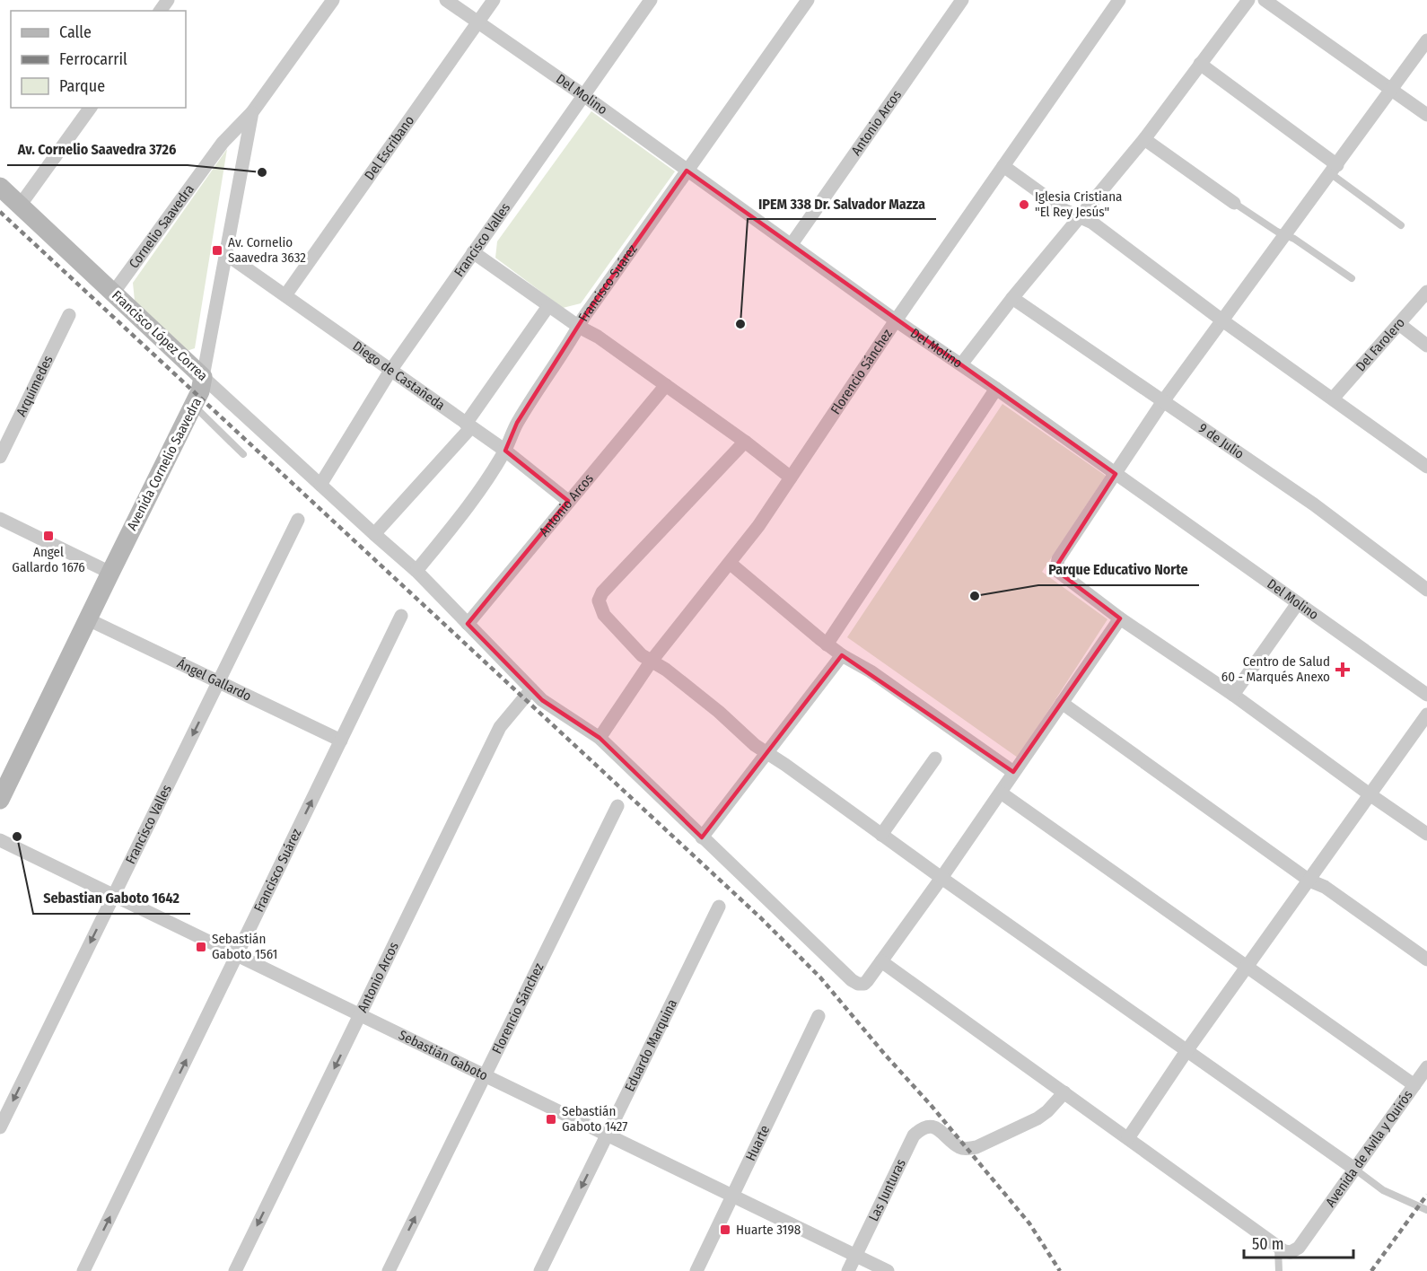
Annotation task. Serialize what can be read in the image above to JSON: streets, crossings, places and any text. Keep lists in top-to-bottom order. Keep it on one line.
{"streets":{"main road":["Francisco López Correa","Avenida Cornelio Saavedra"],"street":["Del Molino","Antonio Arcos","Del Escribano","Cornelio Saavedra","Francisco Valles","Francisco Suárez","Del Farolero","Florencio Sánchez","Diego de Castañeda","Arquímedes","9 de Julio","Ángel Gallardo","Eduardo Marquina","Sebastián Gaboto","Huarte","Avenida de Avila y Quirós","Las Junturas"]},"crossings":[["Del Molino","Antonio Arcos"],["Del Molino","Del Escribano"],["Del Molino","Francisco Valles"],["Del Molino","Francisco Suárez"],["Del Molino","Florencio Sánchez"],["Antonio Arcos","Francisco López Correa"],["Antonio Arcos","Diego de Castañeda"],["Antonio Arcos","Sebastián Gaboto"],["Del Escribano","Diego de Castañeda"],["Cornelio Saavedra","Francisco López Correa"],["Cornelio Saavedra","Avenida Cornelio Saavedra"],["Francisco Valles","Francisco López Correa"],["Francisco Valles","Diego de Castañeda"],["Francisco Valles","Ángel Gallardo"],["Francisco Valles","Sebastián Gaboto"],["Francisco Suárez","Francisco López Correa"],["Francisco Suárez","Diego de Castañeda"],["Francisco Suárez","Ángel Gallardo"],["Francisco Suárez","Sebastián Gaboto"],["Francisco López Correa","Florencio Sánchez"],["Francisco López Correa","Avenida Cornelio Saavedra"],["Florencio Sánchez","Sebastián Gaboto"],["Diego de Castañeda","Avenida Cornelio Saavedra"],["Avenida Cornelio Saavedra","Ángel Gallardo"],["Eduardo Marquina","Sebastián Gaboto"],["Sebastián Gaboto","Huarte"],["Sebastián Gaboto","Las Junturas"]],"one_way":["Francisco Valles","Francisco Suárez","Eduardo Marquina"],"places":{"other":["Av. Cornelio Saavedra 3726","Iglesia Cristiana \"El Rey Jesús\"","IPEM 338 Dr. Salvador Mazza","Parque Educativo Norte","Sebastian Gaboto 1642"],"transit":["Av. Cornelio Saavedra 3632","Angel Gallardo 1676","Sebastián Gaboto 1561","Sebastián Gaboto 1427","Huarte 3198"],"health":["Centro de Salud 60 - Marqués Anexo"]},"legend":["Calle","Ferrocarril","Parque"],"scale_bar":"50 m"}
